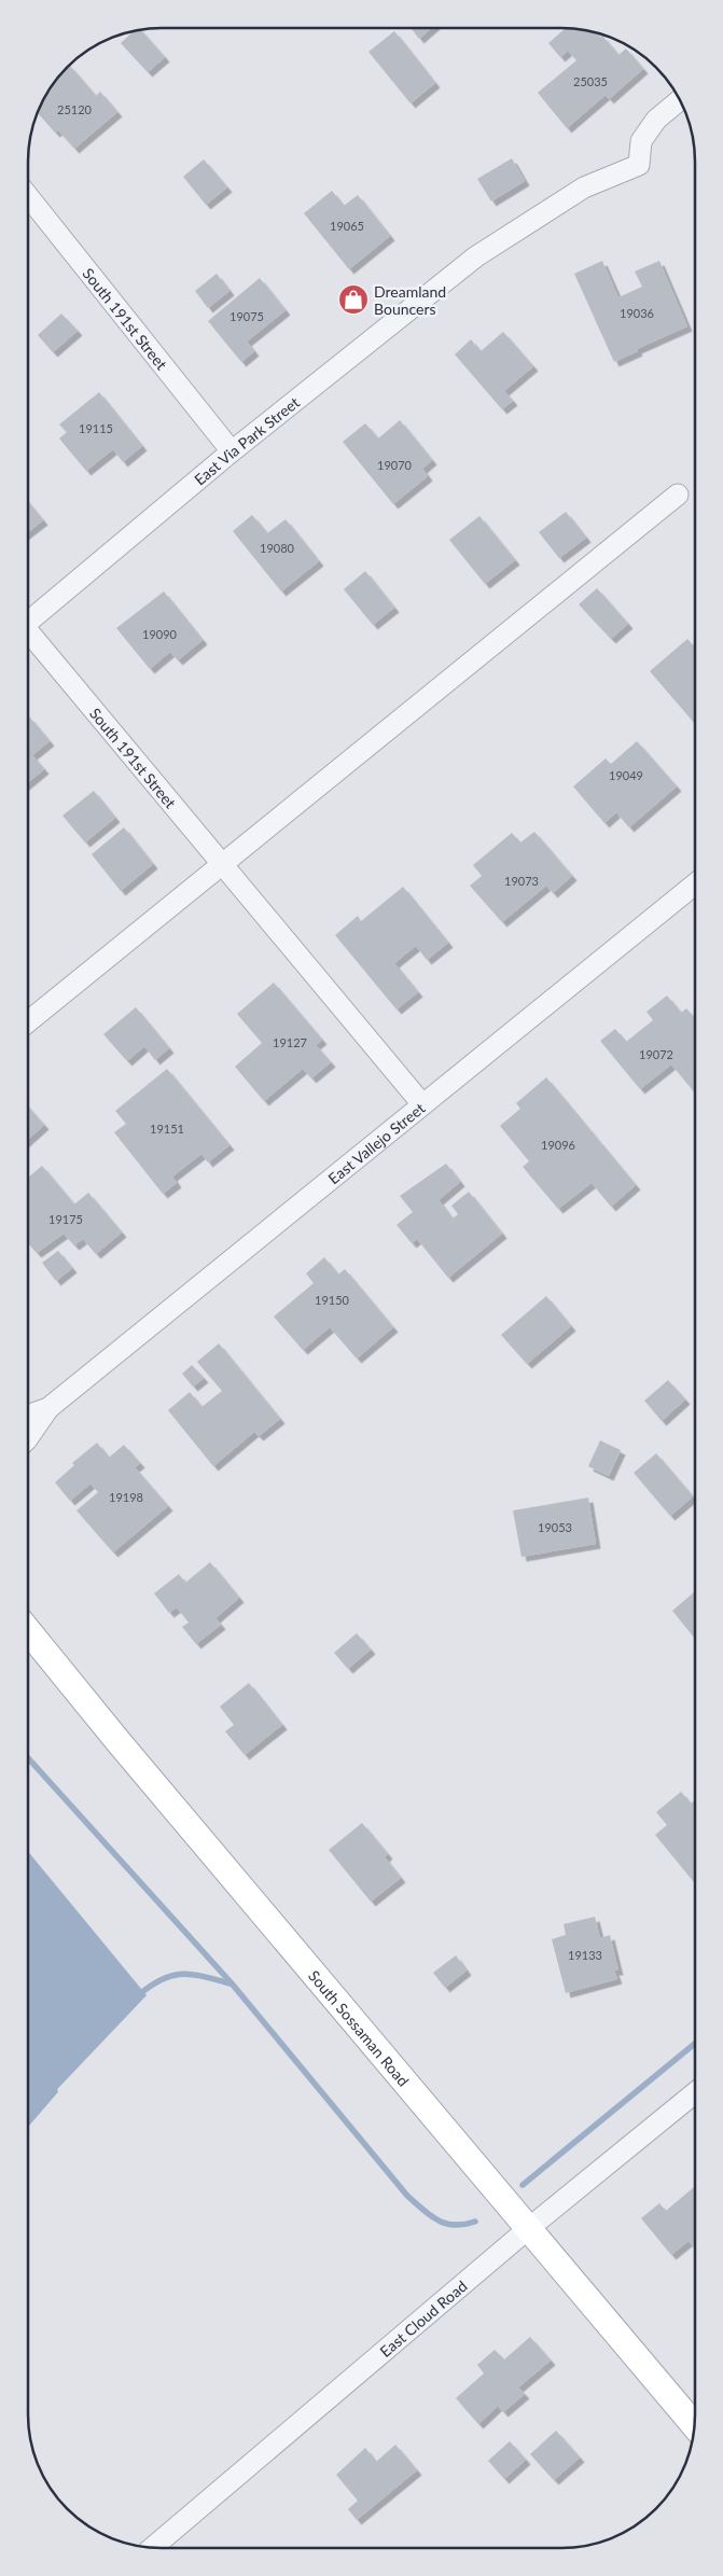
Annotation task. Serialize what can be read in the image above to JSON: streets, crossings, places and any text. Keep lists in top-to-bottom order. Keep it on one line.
{"streets":{"main road":["South Sossaman Road"],"street":["South 191st Street","East Via Park Street","East Vallejo Street","East Cloud Road"]},"crossings":[["South 191st Street","East Via Park Street"],["South 191st Street","East Vallejo Street"],["South Sossaman Road","East Cloud Road"]],"places":{"shop":["Dreamland Bouncers"]},"house_numbers":["25035","25120","19065","19036","19075","19115","19070","19080","19090","19049","19073","19127","19072","19151","19096","19175","19150","19198","19053","19133"]}
